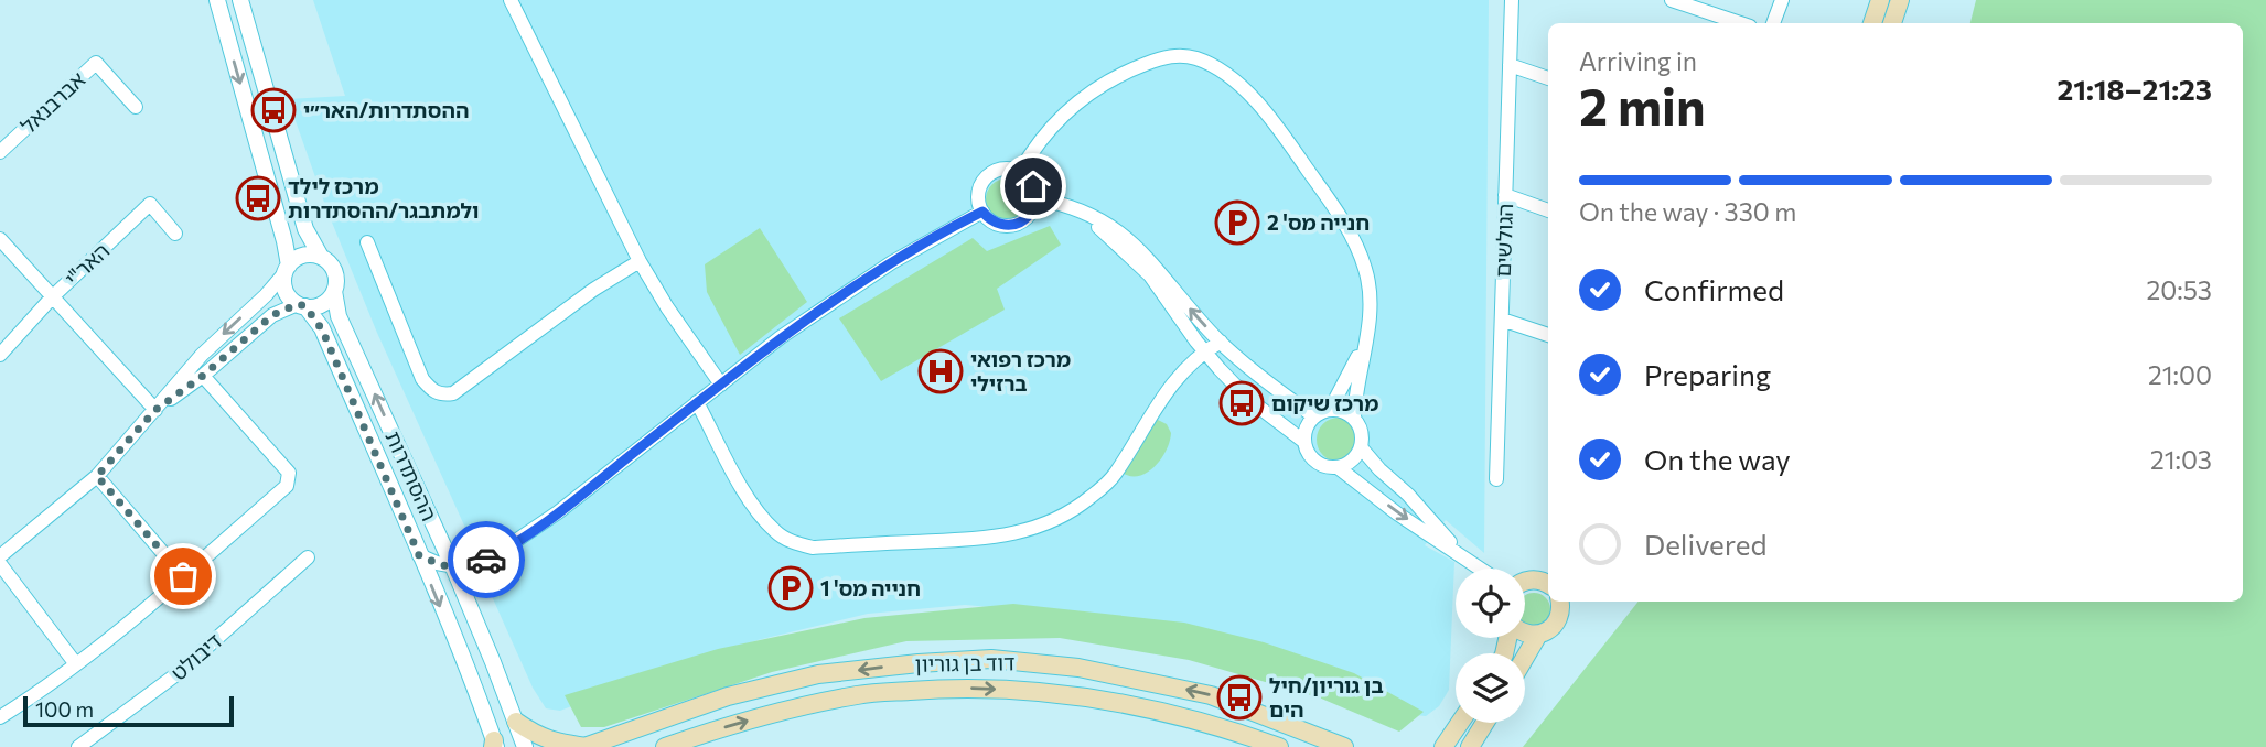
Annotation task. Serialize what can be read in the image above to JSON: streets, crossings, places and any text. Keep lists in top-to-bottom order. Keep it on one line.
{"streets":{"main road":["דוד בן גוריון"],"street":["אברבנאל","הגולשים","האר\"י","ההסתדרות","דיבולט"]},"places":{"bus stop":["ההסתדרות/האר״י","מרכז לילד ולמתבגר/ההסתדרות","מרכז שיקום","בן גוריון/חיל הים"],"parking":["חנייה מס' 2","חנייה מס' 1"],"hospital":["מרכז רפואי ברזילי"]},"scale_bar":"100 m","page":{"heading":["2 min","Arriving in","21:18–21:23"],"bar":"On the way · 330 m","list":[["Confirmed","20:53"],["Preparing","21:00"],["On the way","21:03"],"Delivered"],"scale":"100 m"}}
